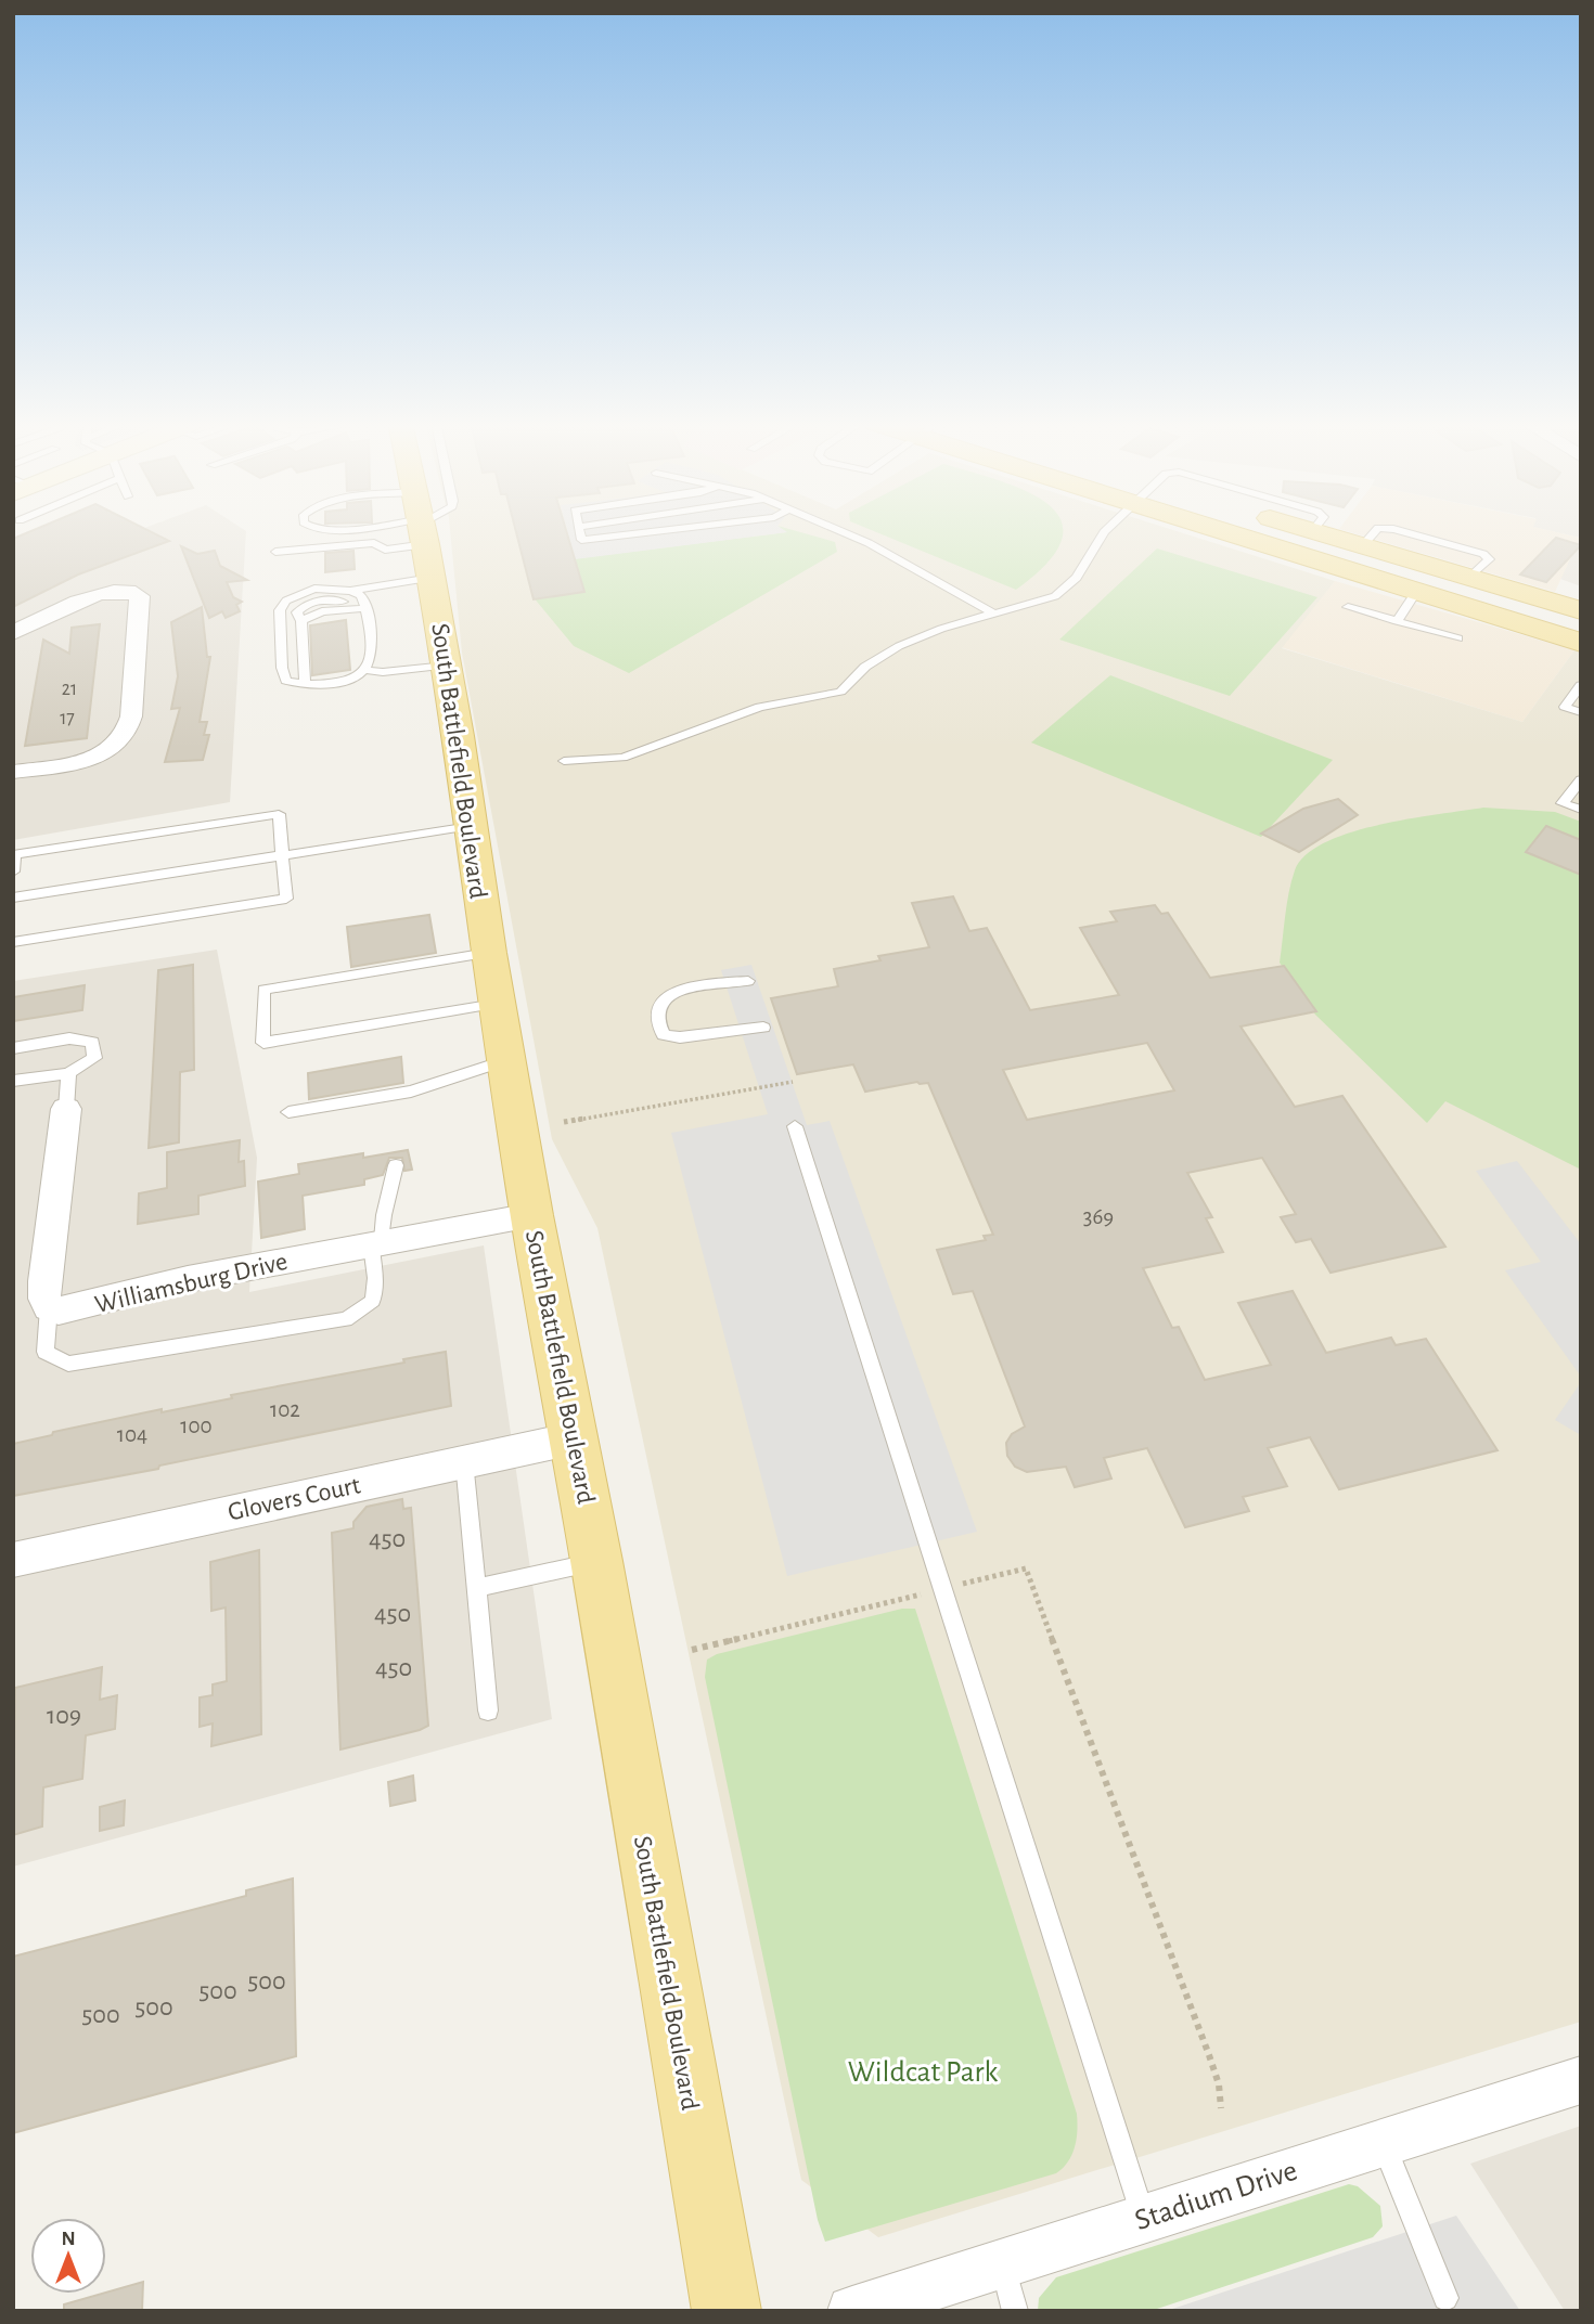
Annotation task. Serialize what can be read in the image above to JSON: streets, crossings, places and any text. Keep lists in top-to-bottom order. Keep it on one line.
{"streets":{"main road":["South Battlefield Boulevard"],"street":["Williamsburg Drive","Glovers Court","Stadium Drive"]},"crossings":[["South Battlefield Boulevard","Williamsburg Drive"],["South Battlefield Boulevard","Glovers Court"]],"parks":["Wildcat Park"],"house_numbers":["21","17","369","102","100","104","450","450","450","109","500","500","500","500"],"north":"top"}
